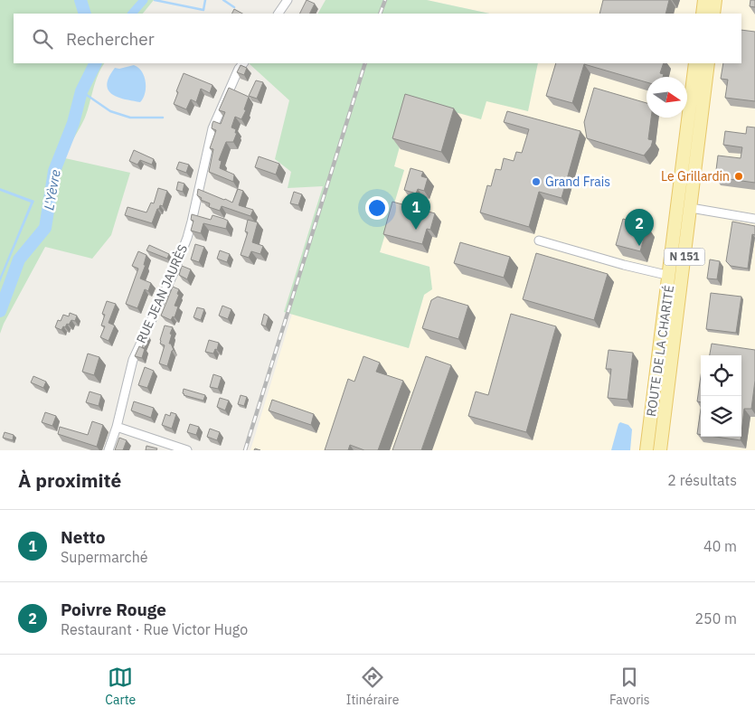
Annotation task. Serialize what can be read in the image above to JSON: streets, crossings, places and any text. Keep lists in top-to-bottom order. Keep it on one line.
{"streets":{"main road":["N 151","ROUTE DE LA CHARITÉ"],"street":["RUE JEAN JAURÈS"]},"water":["L'Yèvre"],"places":["Le Grillardin","Grand Frais"],"north":"right","page":{"search":"Rechercher","pins":["1","2"],"heading":["À proximité","2 résultats"],"list":[{"mark":"1","name":"Netto","note":"Supermarché","value":"40 m"},{"mark":"2","name":"Poivre Rouge","note":"Restaurant · Rue Victor Hugo","value":"250 m"}],"nav":["Carte","Itinéraire","Favoris"]}}
